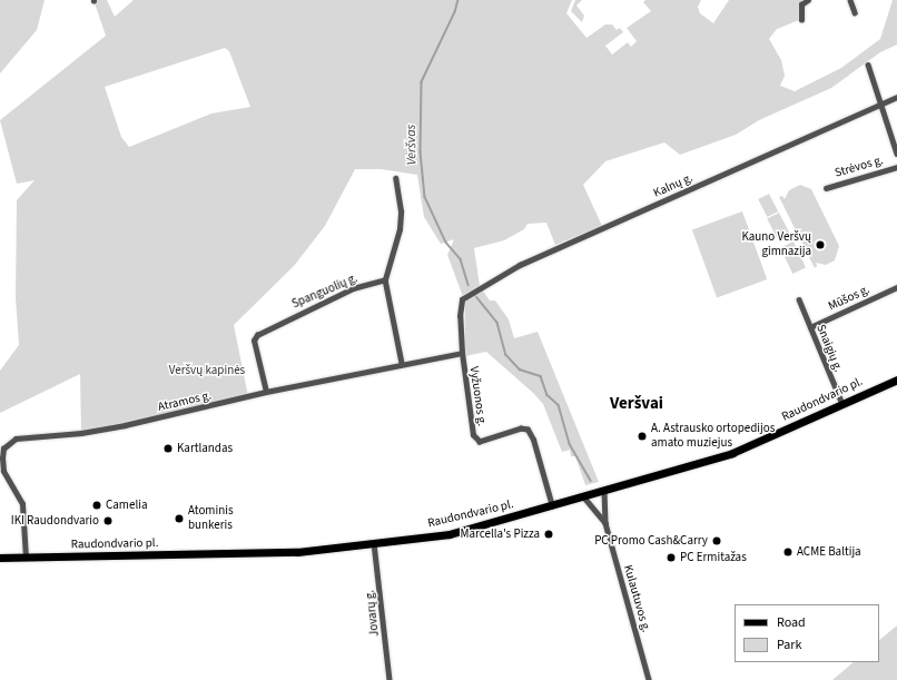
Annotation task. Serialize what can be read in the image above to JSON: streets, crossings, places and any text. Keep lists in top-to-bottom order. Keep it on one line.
{"streets":{"main road":["Raudondvario pl."],"street":["Strėvos g.","Kalnų g.","Spanguolių g.","Mūšos g.","Snaigių g.","Vyžuonos g.","Atramos g.","Kulautuvos g.","Jovarų g."]},"crossings":[["Kalnų g.","Vyžuonos g."],["Kalnų g.","Atramos g."],["Spanguolių g.","Atramos g."],["Mūšos g.","Snaigių g."],["Snaigių g.","Raudondvario pl."],["Vyžuonos g.","Raudondvario pl."],["Vyžuonos g.","Atramos g."],["Raudondvario pl.","Atramos g."],["Raudondvario pl.","Kulautuvos g."],["Raudondvario pl.","Jovarų g."]],"districts":["Veršvai"],"water":["Veršvas"],"parks":["Veršvų kapinės"],"places":["Kauno Veršvų gimnazija","A. Astrausko ortopedijos amato muziejus","Kartlandas","Camelia","Atominis bunkeris","IKI Raudondvario","Marcella's Pizza","PC Promo Cash&Carry","ACME Baltija","PC Ermitažas"],"legend":["Road","Park"]}
